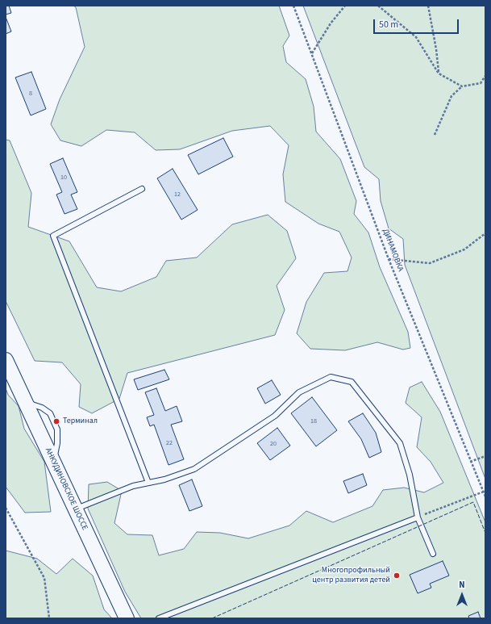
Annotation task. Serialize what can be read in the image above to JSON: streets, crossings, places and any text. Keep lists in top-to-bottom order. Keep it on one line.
{"streets":{"street":["АНКУДИНОВСКОЕ ШОССЕ"],"path":["ДИНАМОВКА"]},"places":["Терминал","Многопрофильный центр развития детей"],"house_numbers":["8","10","12","18","22","20"],"scale_bar":"50 m","north":"top"}
